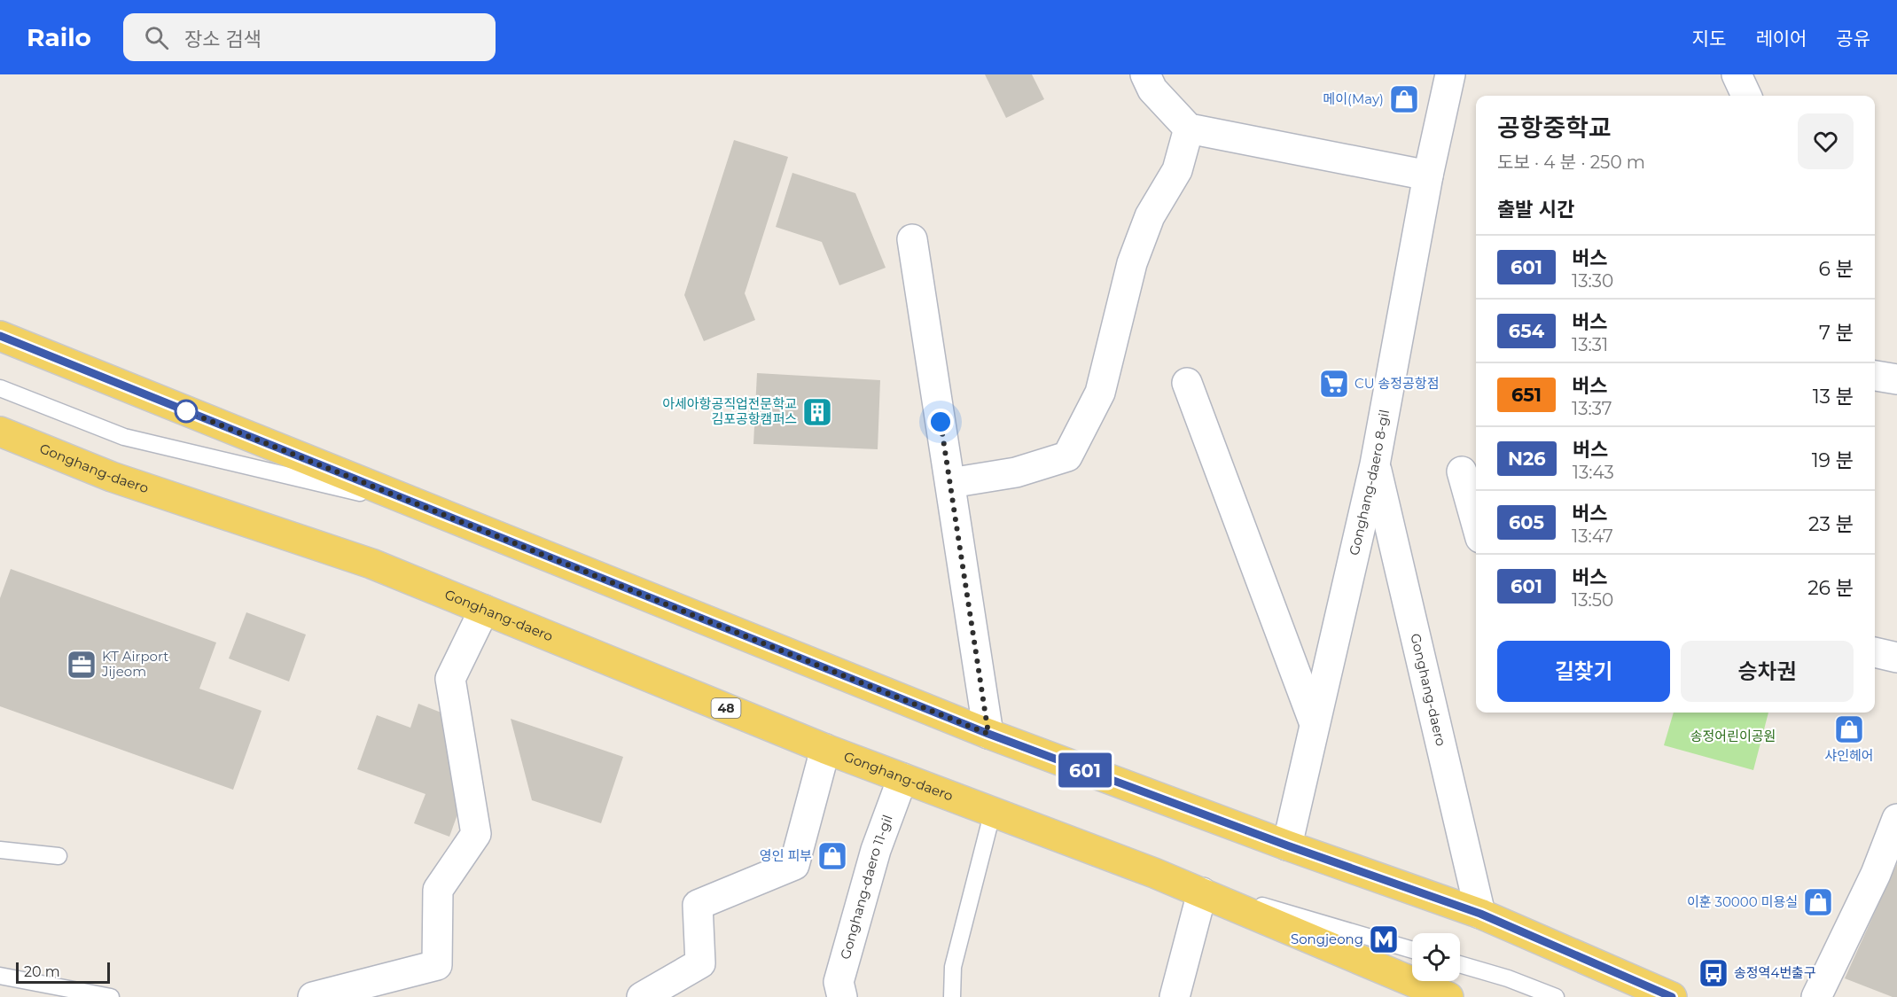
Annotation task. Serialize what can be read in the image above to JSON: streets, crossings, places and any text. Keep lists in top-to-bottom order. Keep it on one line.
{"streets":{"main road":["Gonghang-daero","48"],"street":["Gonghang-daero 8-gil","Gonghang-daero 11-gil"]},"crossings":[["Gonghang-daero","Gonghang-daero 8-gil"],["Gonghang-daero","Gonghang-daero 11-gil"]],"parks":["송정어린이공원"],"places":{"shop":["메이(May)","샤인헤어","영인 피부","이훈 30000 미용실"],"supermarket":["CU 송정공항점"],"building":["아세아항공직업전문학교 김포공항캠퍼스"],"office":["KT Airport Jijeom"],"metro station":["Songjeong"],"bus stop":["송정역4번출구"]},"lines":["bus line 601"],"scale_bar":"20 m","page":{"header":"Railo","search":"장소 검색","nav":["지도","레이어","공유"],"on_map":"601","heading":[["공항중학교","도보 · 4 분 · 250 m"],"출발 시간"],"list":[{"mark":"601","name":"버스","note":"13:30","value":"6 분"},{"mark":"654","name":"버스","note":"13:31","value":"7 분"},{"mark":"651","name":"버스","note":"13:37","value":"13 분"},{"mark":"N26","name":"버스","note":"13:43","value":"19 분"},{"mark":"605","name":"버스","note":"13:47","value":"23 분"},{"mark":"601","name":"버스","note":"13:50","value":"26 분"}],"buttons":["길찾기","승차권"],"scale":"20 m"}}
